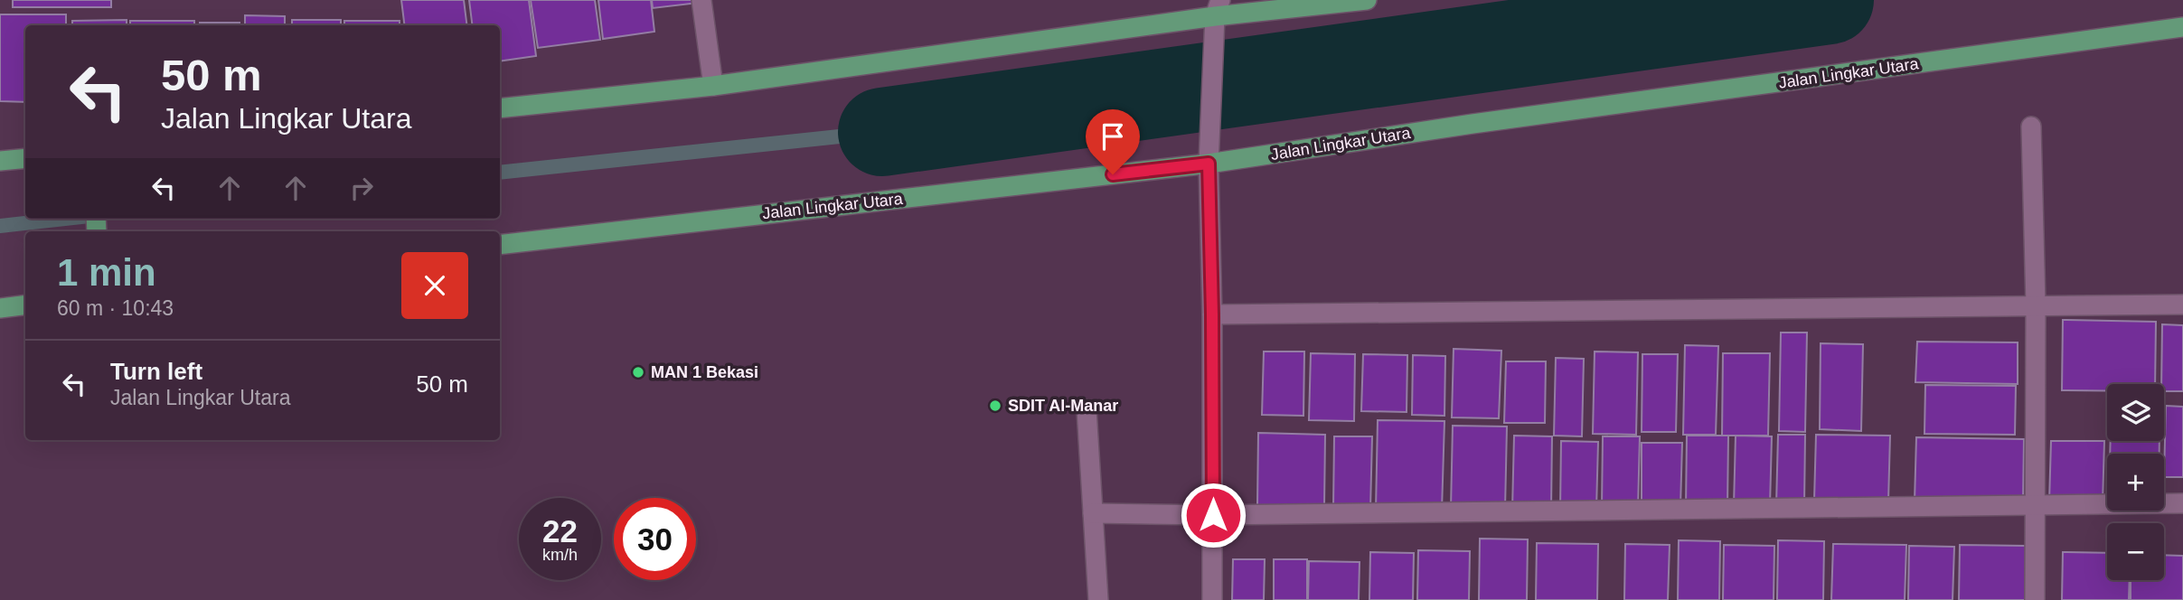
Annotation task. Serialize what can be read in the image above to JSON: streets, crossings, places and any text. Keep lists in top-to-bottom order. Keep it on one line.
{"streets":{"main road":["Jalan Lingkar Utara"]},"places":["MAN 1 Bekasi","SDIT Al-Manar"],"page":{"turn":["50 m","Jalan Lingkar Utara"],"heading":["1 min","60 m · 10:43"],"list":[{"name":"Turn left","note":"Jalan Lingkar Utara","value":"50 m"}],"map_buttons":["+","−"],"speed":"22 km/h","limit":"30"}}
